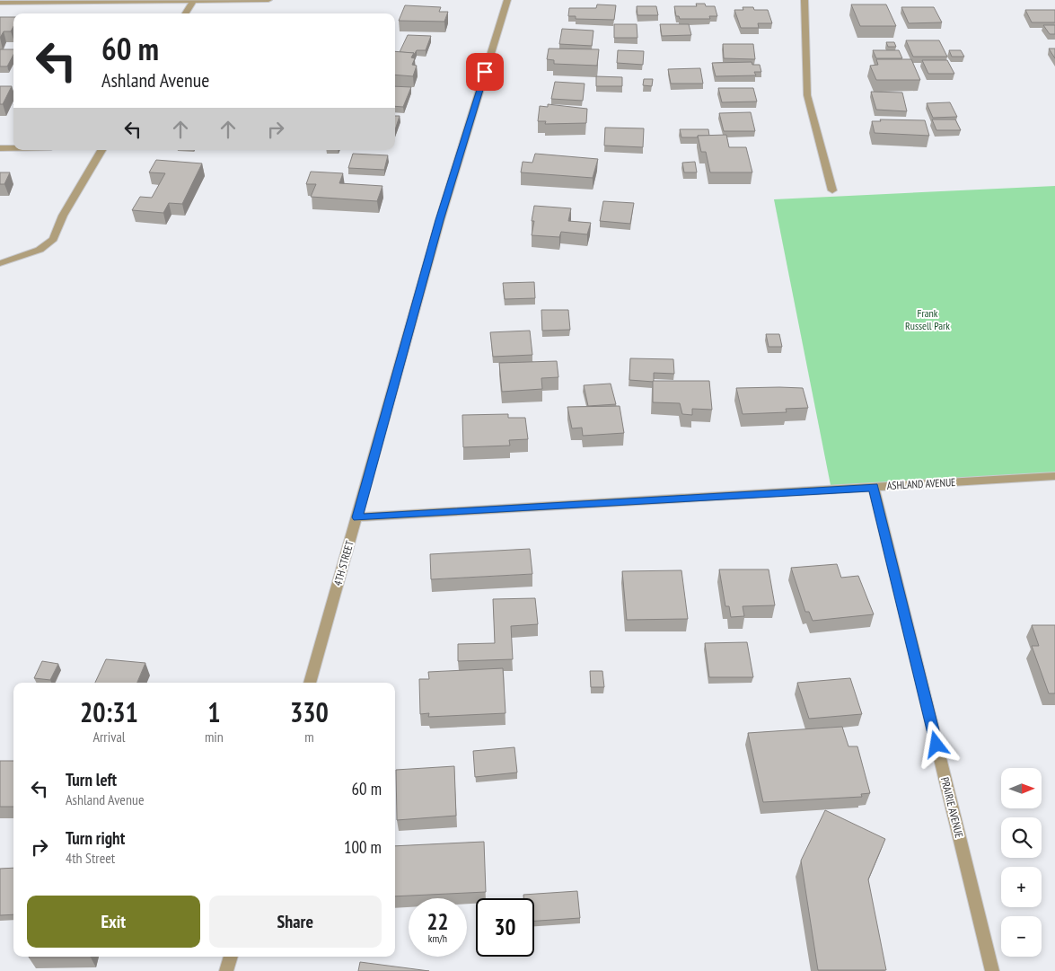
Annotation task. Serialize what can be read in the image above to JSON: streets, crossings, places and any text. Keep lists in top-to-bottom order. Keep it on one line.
{"streets":{"street":["ASHLAND AVENUE","4TH STREET","PRAIRIE AVENUE"]},"crossings":[["ASHLAND AVENUE","4TH STREET"],["ASHLAND AVENUE","PRAIRIE AVENUE"]],"parks":["Frank Russell Park"],"north":"right","page":{"turn":["60 m","Ashland Avenue"],"eta":["20:31","Arrival","1","min","330","m"],"list":[{"name":"Turn left","note":"Ashland Avenue","value":"60 m"},{"name":"Turn right","note":"4th Street","value":"100 m"}],"map_buttons":["+","−"],"buttons":["Exit","Share"],"speed":"22 km/h","limit":"30"}}
